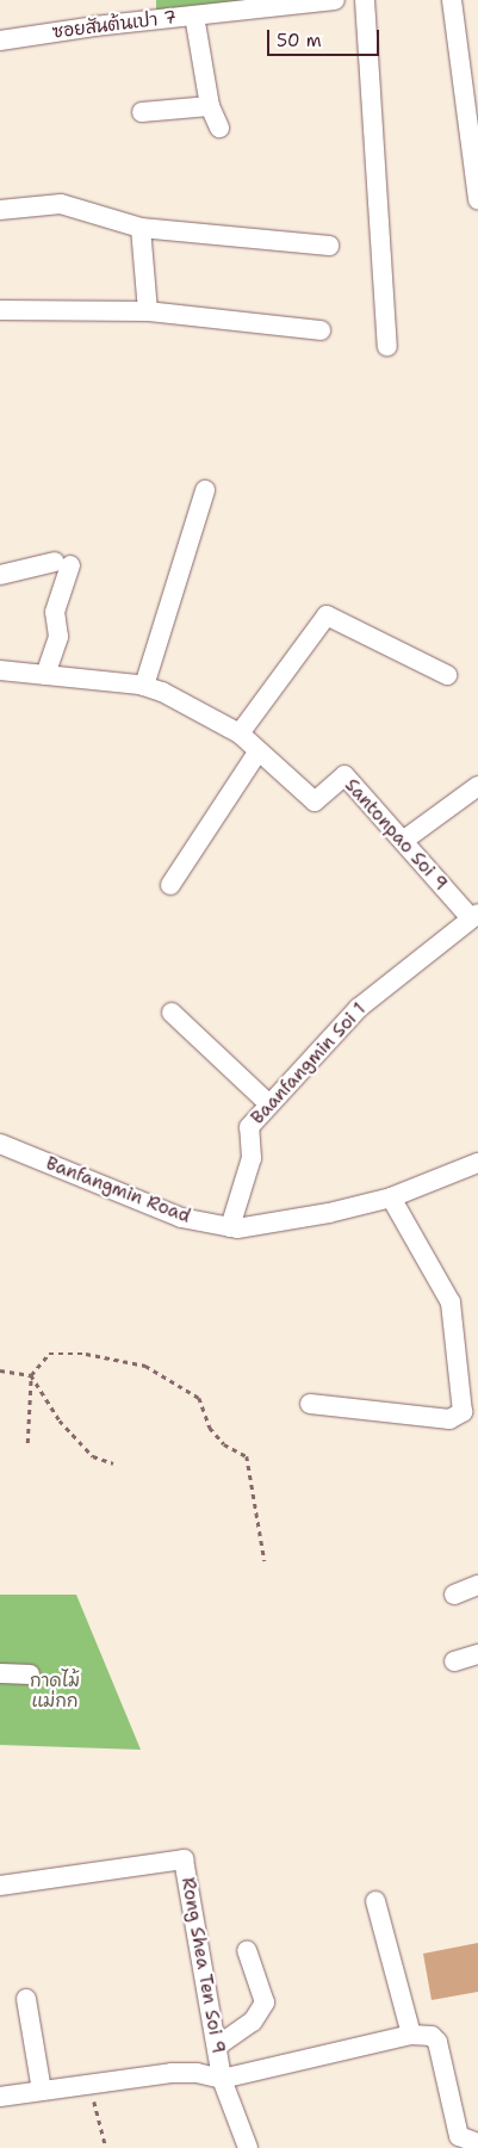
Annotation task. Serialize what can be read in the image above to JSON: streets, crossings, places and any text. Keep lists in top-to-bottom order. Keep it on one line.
{"streets":{"street":["ซอยสันต้นเปา 7","Santonpao Soi 9","Baanfangmin Soi 1","Banfangmin Road","Rong Shea Ten Soi 9"]},"crossings":[["Santonpao Soi 9","Baanfangmin Soi 1"],["Baanfangmin Soi 1","Banfangmin Road"]],"parks":["กาดไม้ แม่กก"],"scale_bar":"50 m"}
